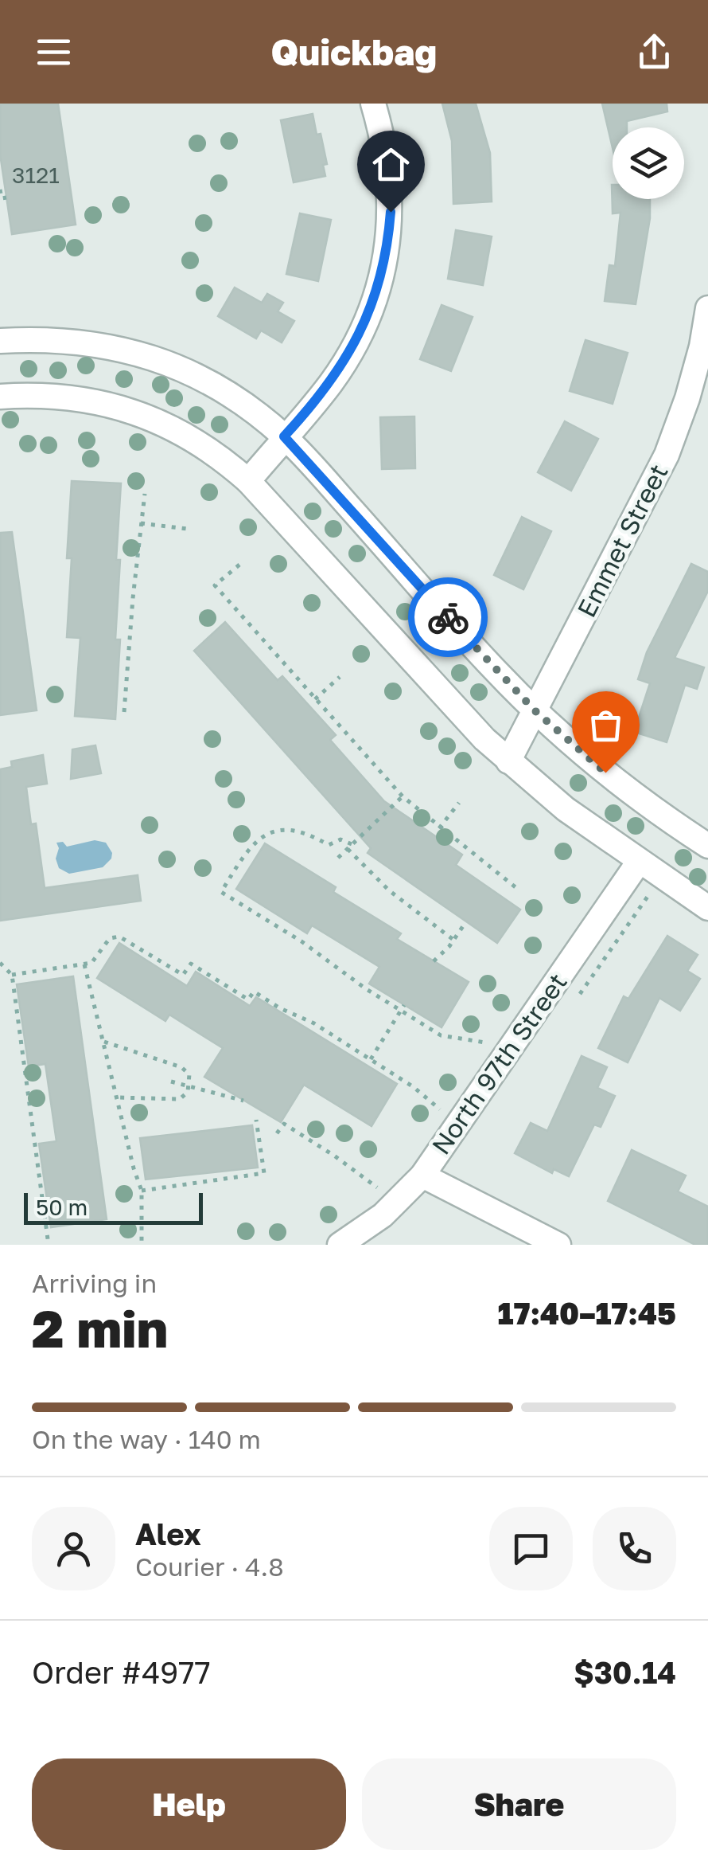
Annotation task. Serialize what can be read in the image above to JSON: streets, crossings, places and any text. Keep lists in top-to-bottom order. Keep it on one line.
{"streets":{"street":["Emmet Street","North 97th Street"]},"house_numbers":["3121"],"scale_bar":"50 m","page":{"header":"Quickbag","scale":"50 m","heading":["2 min","Arriving in","17:40–17:45"],"panel":["Alex","Courier · 4.8","Order #4977","$30.14"],"bar":"On the way · 140 m","buttons":["Help","Share"]}}
